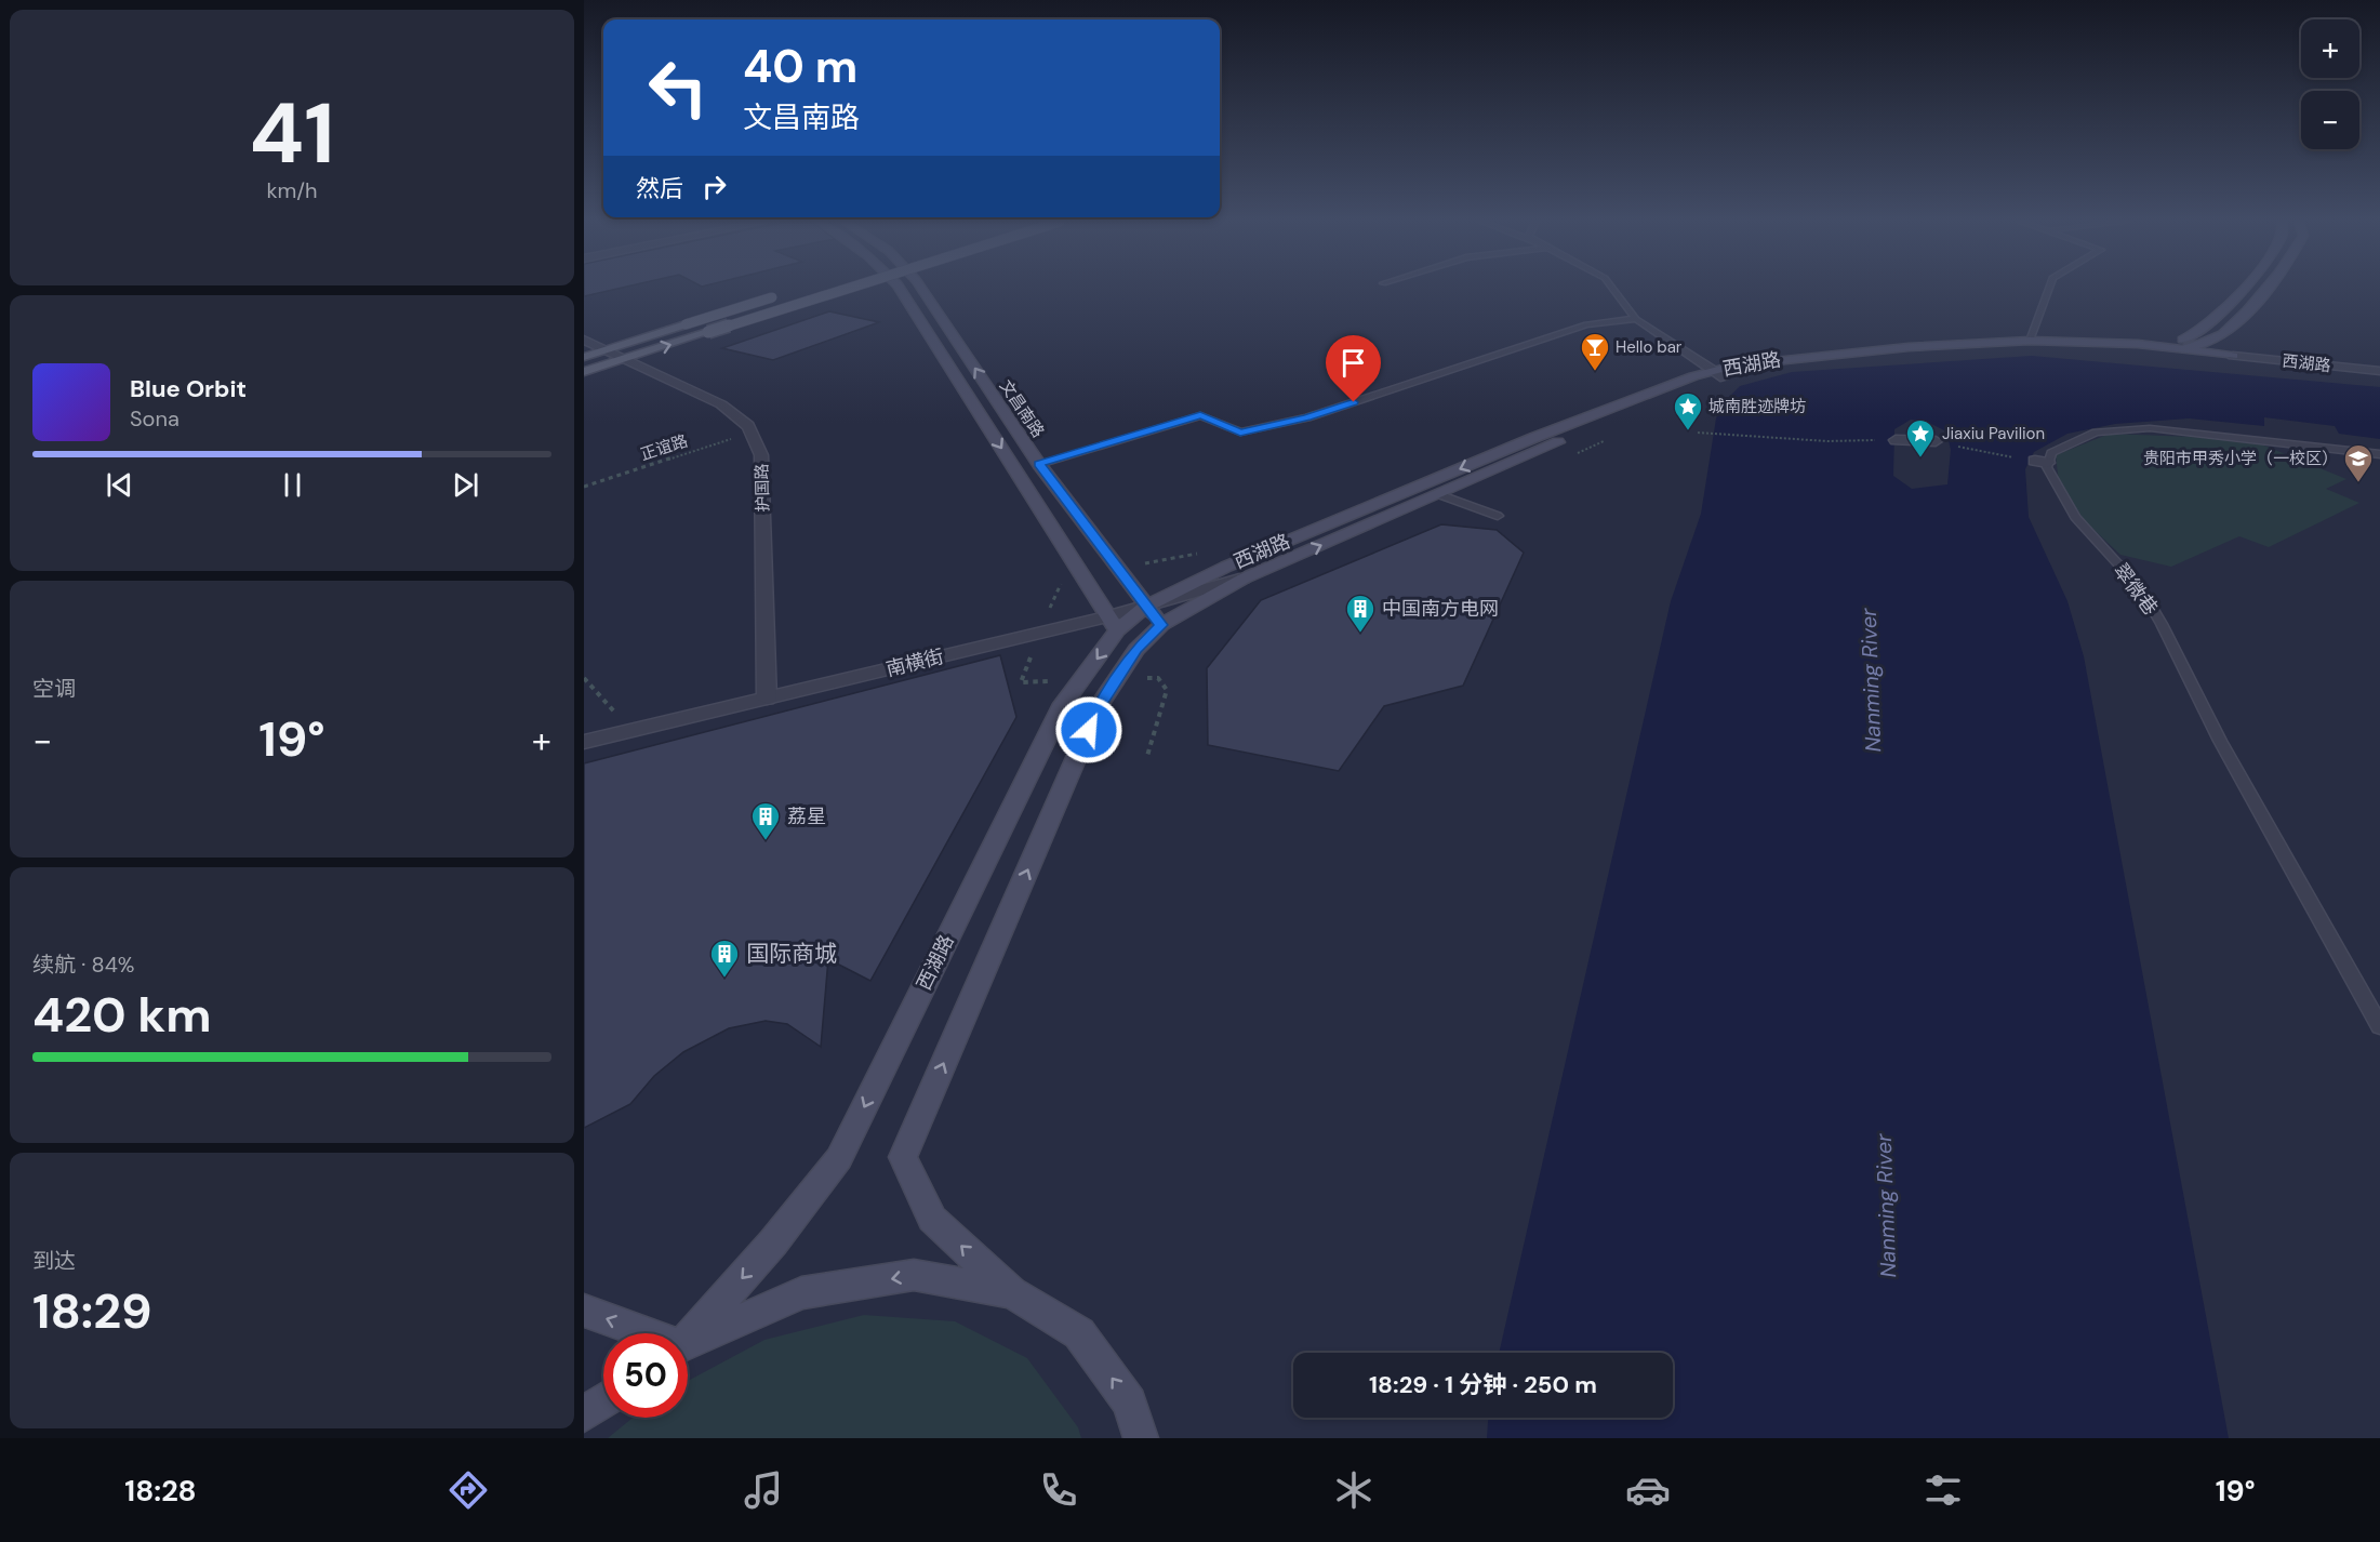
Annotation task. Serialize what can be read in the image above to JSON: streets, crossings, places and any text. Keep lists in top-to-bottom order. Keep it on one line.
{"streets":{"main road":["西湖路","文昌南路"],"street":["护国路","南横街"],"lane":["翠微巷"],"path":["正谊路"]},"crossings":[["西湖路","文昌南路"],["西湖路","南横街"],["文昌南路","南横街"],["正谊路","护国路"],["护国路","南横街"]],"water":["Nanming River"],"places":{"bar":["Hello bar"],"place":["城南胜迹牌坊","Jiaxiu Pavilion"],"school or university":["贵阳市甲秀小学（一校区）"],"building":["中国南方电网","荔星","国际商城"]},"page":{"tile":[["41","km/h"],"空调",["续航 · 84%","420 km"],["到达","18:29"]],"map_buttons":["+","−"],"turn":["40 m","文昌南路"],"then":"然后","song":["Blue Orbit","Sona"],"heat":["−","19°","+"],"limit":"50","trip":"18:29 · 1 分钟 · 250 m","tabs":["18:28","19°"]}}
